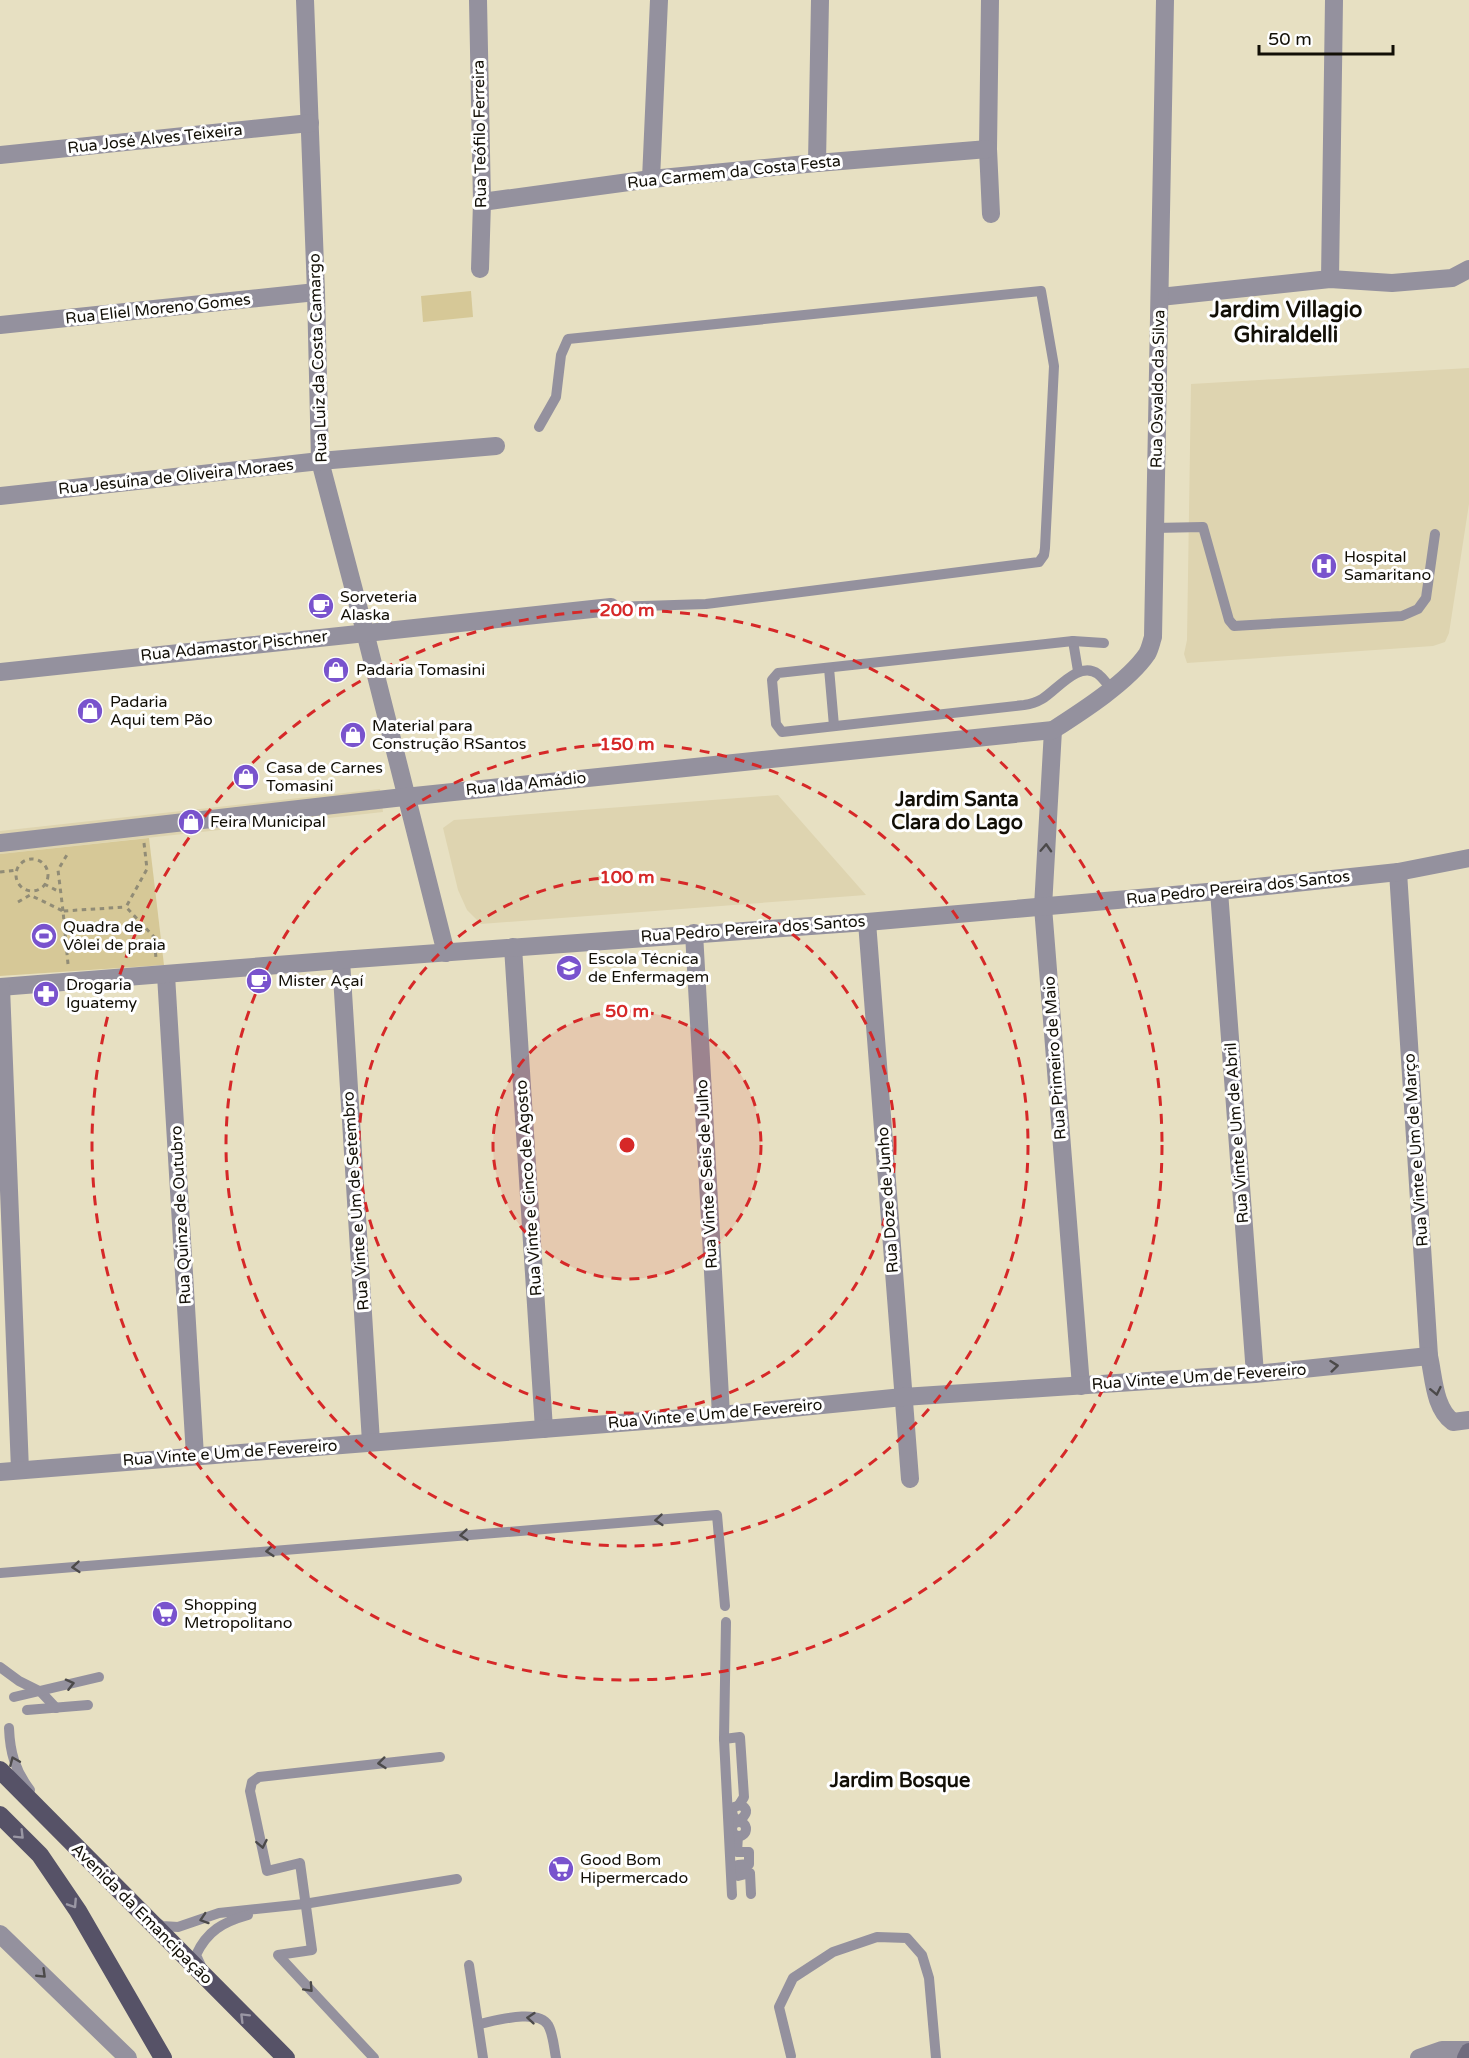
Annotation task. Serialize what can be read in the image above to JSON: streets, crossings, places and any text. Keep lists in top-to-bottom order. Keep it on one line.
{"streets":{"main road":["Avenida da Emancipação"],"street":["Rua Teófilo Ferreira","Rua José Alves Teixeira","Rua Carmem da Costa Festa","Rua Eliel Moreno Gomes","Rua Luiz da Costa Camargo","Rua Osvaldo da Silva","Rua Jesuína de Oliveira Moraes","Rua Adamastor Pischner","Rua Ida Amádio","Rua Pedro Pereira dos Santos","Rua Primeiro de Maio","Rua Vinte e Um de Abril","Rua Vinte e Um de Março","Rua Vinte e Seis de Julho","Rua Vinte e Cinco de Agosto","Rua Doze de Junho","Rua Vinte e Um de Setembro","Rua Quinze de Outubro","Rua Vinte e Um de Fevereiro"]},"crossings":[["Rua Teófilo Ferreira","Rua Carmem da Costa Festa"],["Rua José Alves Teixeira","Rua Luiz da Costa Camargo"],["Rua Eliel Moreno Gomes","Rua Luiz da Costa Camargo"],["Rua Luiz da Costa Camargo","Rua Jesuína de Oliveira Moraes"],["Rua Luiz da Costa Camargo","Rua Adamastor Pischner"],["Rua Luiz da Costa Camargo","Rua Ida Amádio"],["Rua Luiz da Costa Camargo","Rua Pedro Pereira dos Santos"],["Rua Osvaldo da Silva","Rua Ida Amádio"],["Rua Osvaldo da Silva","Rua Primeiro de Maio"],["Rua Ida Amádio","Rua Primeiro de Maio"],["Rua Pedro Pereira dos Santos","Rua Primeiro de Maio"],["Rua Pedro Pereira dos Santos","Rua Vinte e Um de Abril"],["Rua Pedro Pereira dos Santos","Rua Vinte e Um de Março"],["Rua Pedro Pereira dos Santos","Rua Vinte e Seis de Julho"],["Rua Pedro Pereira dos Santos","Rua Vinte e Cinco de Agosto"],["Rua Pedro Pereira dos Santos","Rua Doze de Junho"],["Rua Pedro Pereira dos Santos","Rua Vinte e Um de Setembro"],["Rua Pedro Pereira dos Santos","Rua Quinze de Outubro"],["Rua Primeiro de Maio","Rua Vinte e Um de Fevereiro"],["Rua Vinte e Um de Abril","Rua Vinte e Um de Fevereiro"],["Rua Vinte e Um de Março","Rua Vinte e Um de Fevereiro"],["Rua Vinte e Seis de Julho","Rua Vinte e Um de Fevereiro"],["Rua Vinte e Cinco de Agosto","Rua Vinte e Um de Fevereiro"],["Rua Doze de Junho","Rua Vinte e Um de Fevereiro"],["Rua Vinte e Um de Setembro","Rua Vinte e Um de Fevereiro"],["Rua Quinze de Outubro","Rua Vinte e Um de Fevereiro"]],"districts":["Jardim Villagio Ghiraldelli","Jardim Santa Clara do Lago","Jardim Bosque"],"places":{"hospital":["Hospital Samaritano"],"cafe":["Sorveteria Alaska","Mister Açaí"],"shop":["Padaria Tomasini","Padaria Aqui tem Pão","Material para Construção RSantos","Casa de Carnes Tomasini","Feira Municipal"],"sports":["Quadra de Vôlei de praia"],"school or university":["Escola Técnica de Enfermagem"],"pharmacy":["Drogaria Iguatemy"],"supermarket":["Shopping Metropolitano","Good Bom Hipermercado"]},"scale_bar":"50 m","rings":["200 m","150 m","100 m","50 m"]}
